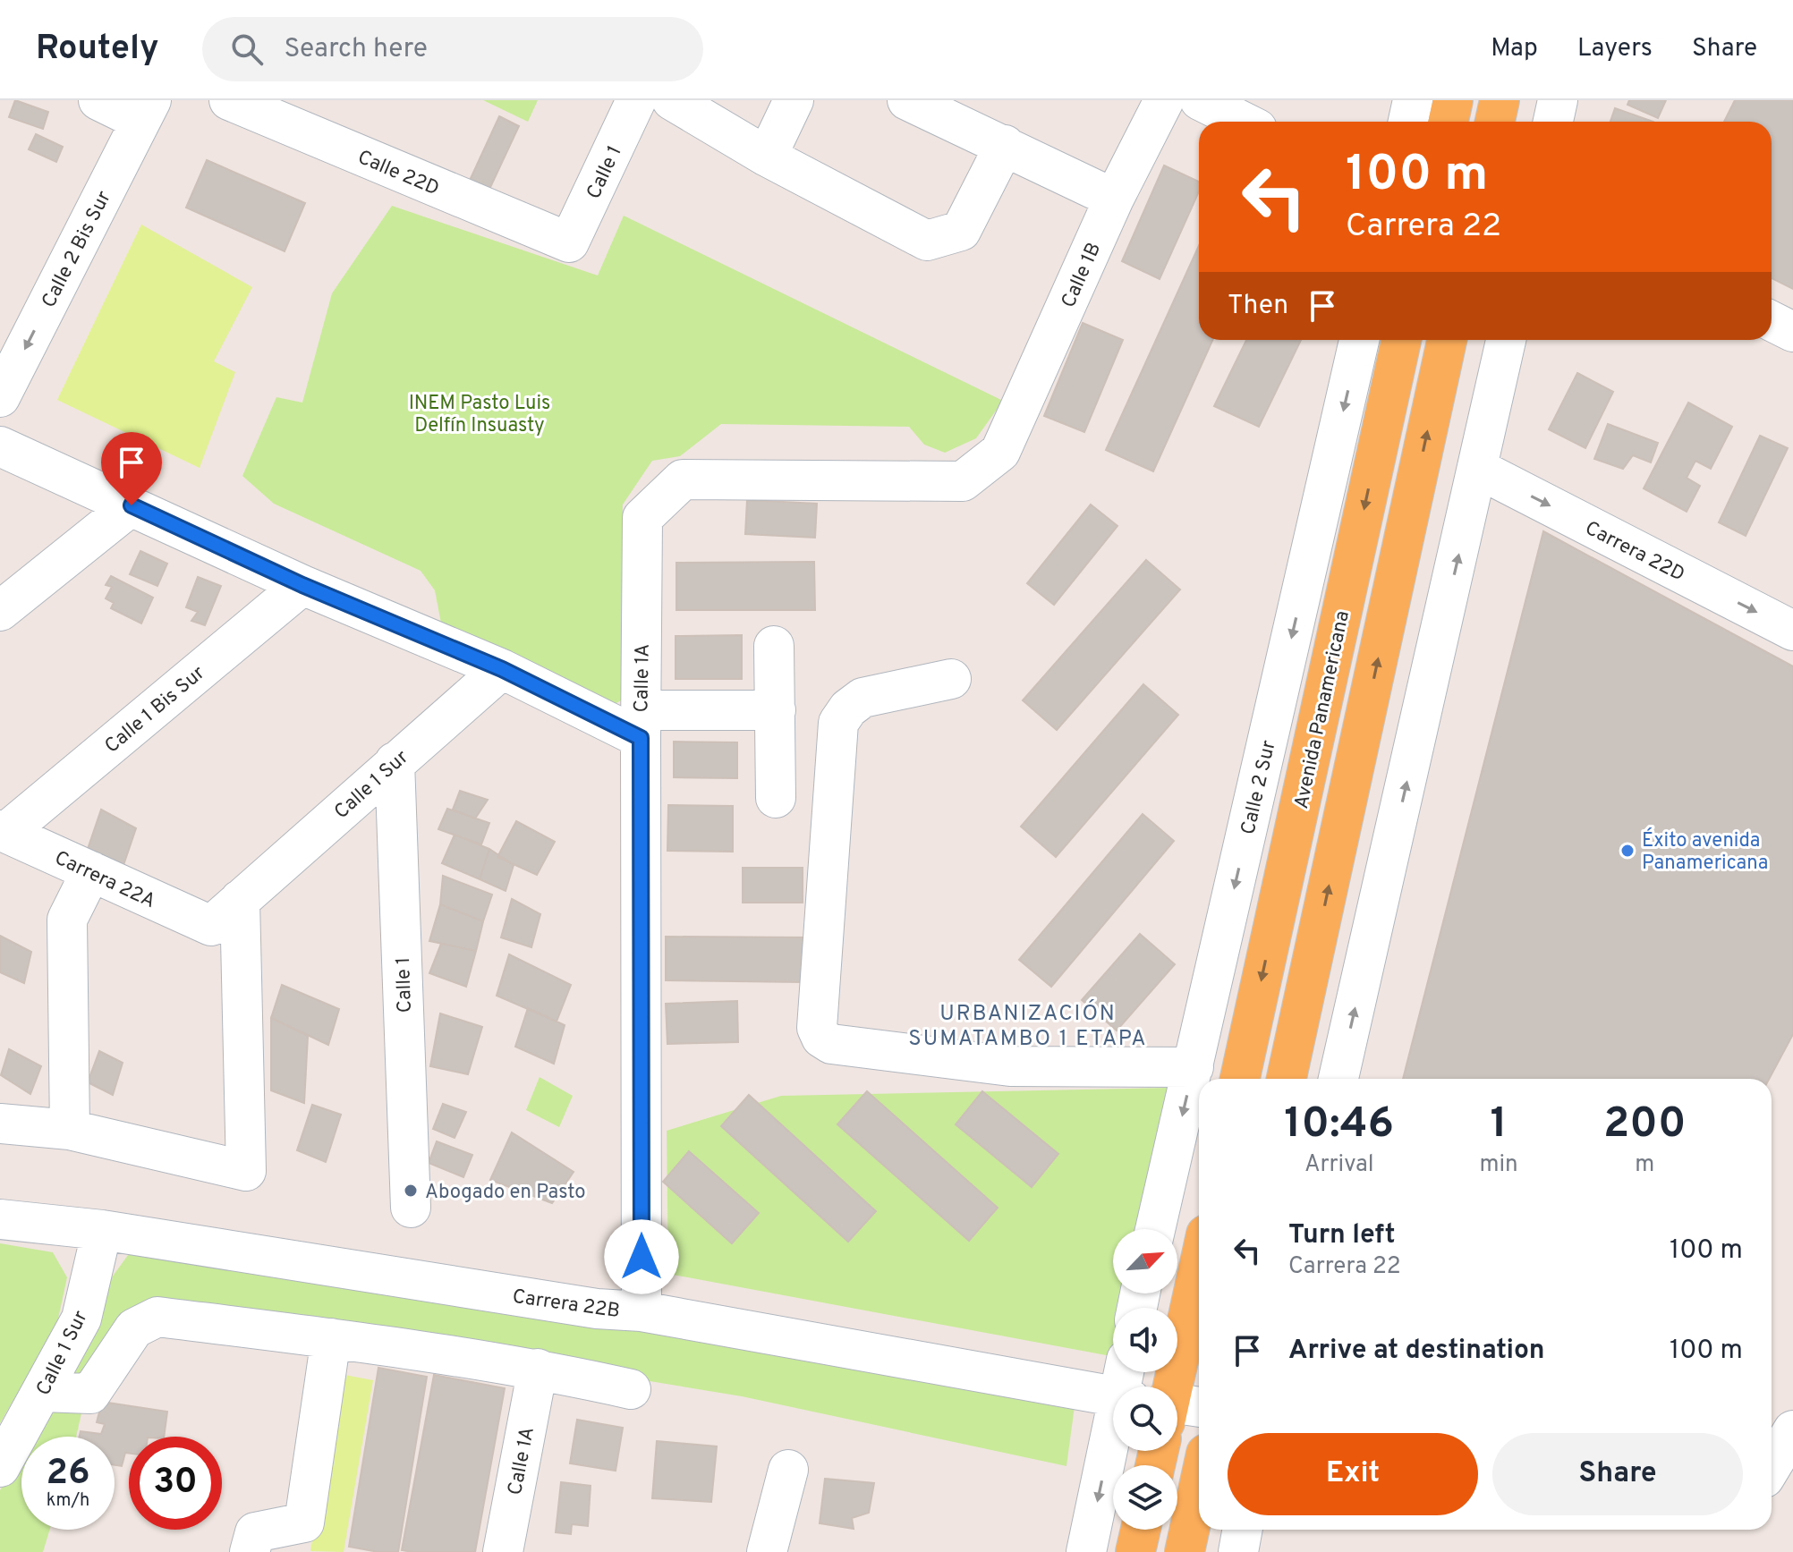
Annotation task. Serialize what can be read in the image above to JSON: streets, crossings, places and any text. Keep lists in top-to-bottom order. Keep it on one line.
{"streets":{"main road":["Avenida Panamericana"],"street":["Calle 22D","Calle 1","Calle 2 Bis Sur","Calle 1B","Carrera 22D","Calle 1A","Calle 1 Bis Sur","Calle 1 Sur","Calle 2 Sur","Carrera 22A","Carrera 22B"]},"crossings":[["Calle 22D","Calle 1"],["Calle 1","Calle 1 Sur"],["Calle 1B","Calle 1A"],["Calle 1A","Carrera 22B"],["Calle 1 Bis Sur","Carrera 22A"],["Calle 1 Sur","Carrera 22A"],["Calle 1 Sur","Carrera 22B"]],"one_way":["Calle 2 Bis Sur","Carrera 22D"],"districts":["URBANIZACIÓN SUMATAMBO 1 ETAPA"],"parks":["INEM Pasto Luis Delfín Insuasty"],"places":["Éxito avenida Panamericana","Abogado en Pasto"],"north":"top right","page":{"header":"Routely","search":"Search here","nav":["Map","Layers","Share"],"turn":["100 m","Carrera 22"],"then":"Then","eta":["10:46","Arrival","1","min","200","m"],"list":[{"name":"Turn left","note":"Carrera 22","value":"100 m"},{"name":"Arrive at destination","value":"100 m"}],"buttons":["Exit","Share"],"speed":"26 km/h","limit":"30"}}
